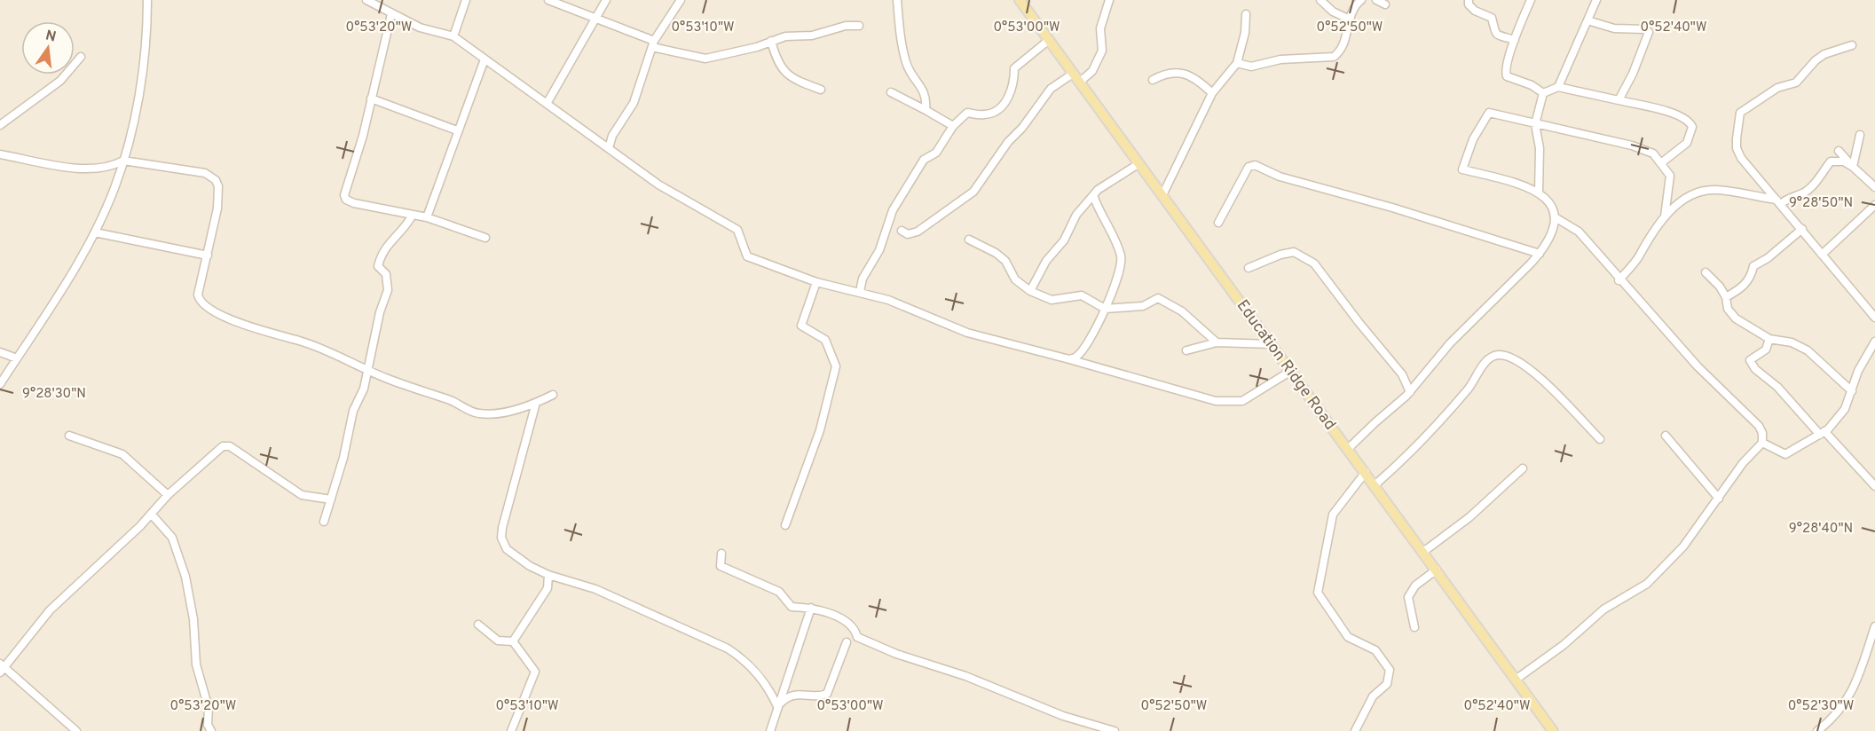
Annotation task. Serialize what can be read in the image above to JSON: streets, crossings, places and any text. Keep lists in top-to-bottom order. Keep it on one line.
{"streets":{"main road":["Education Ridge Road"]},"north":"top","coordinates":["0°53'20\"W","0°53'10\"W","0°53'00\"W","0°52'50\"W","0°52'40\"W","9°28'50\"N","9°28'30\"N","9°28'40\"N","0°52'30\"W"]}
